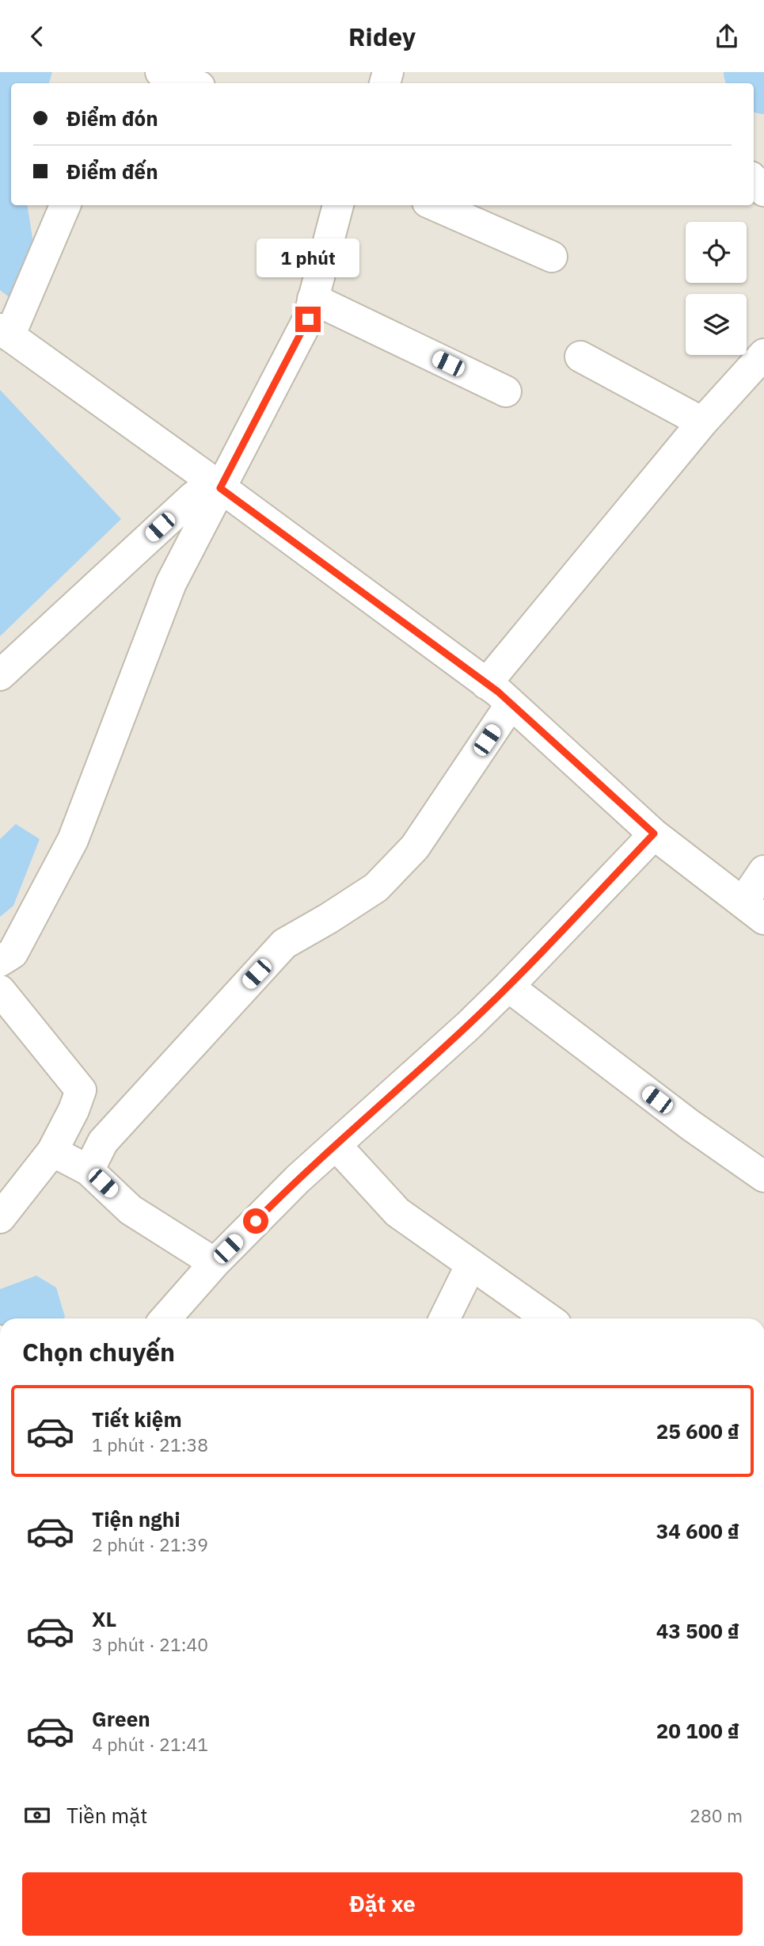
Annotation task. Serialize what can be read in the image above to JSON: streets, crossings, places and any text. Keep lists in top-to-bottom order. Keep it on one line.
{"page":{"header":"Ridey","banner":["Điểm đón","Điểm đến"],"bubble":"1 phút","heading":"Chọn chuyến","list":[{"name":"Tiết kiệm","note":"1 phút · 21:38","value":"25 600 ₫"},{"name":"Tiện nghi","note":"2 phút · 21:39","value":"34 600 ₫"},{"name":"XL","note":"3 phút · 21:40","value":"43 500 ₫"},{"name":"Green","note":"4 phút · 21:41","value":"20 100 ₫"}],"pay":["Tiền mặt","280 m"],"buttons":"Đặt xe"}}
